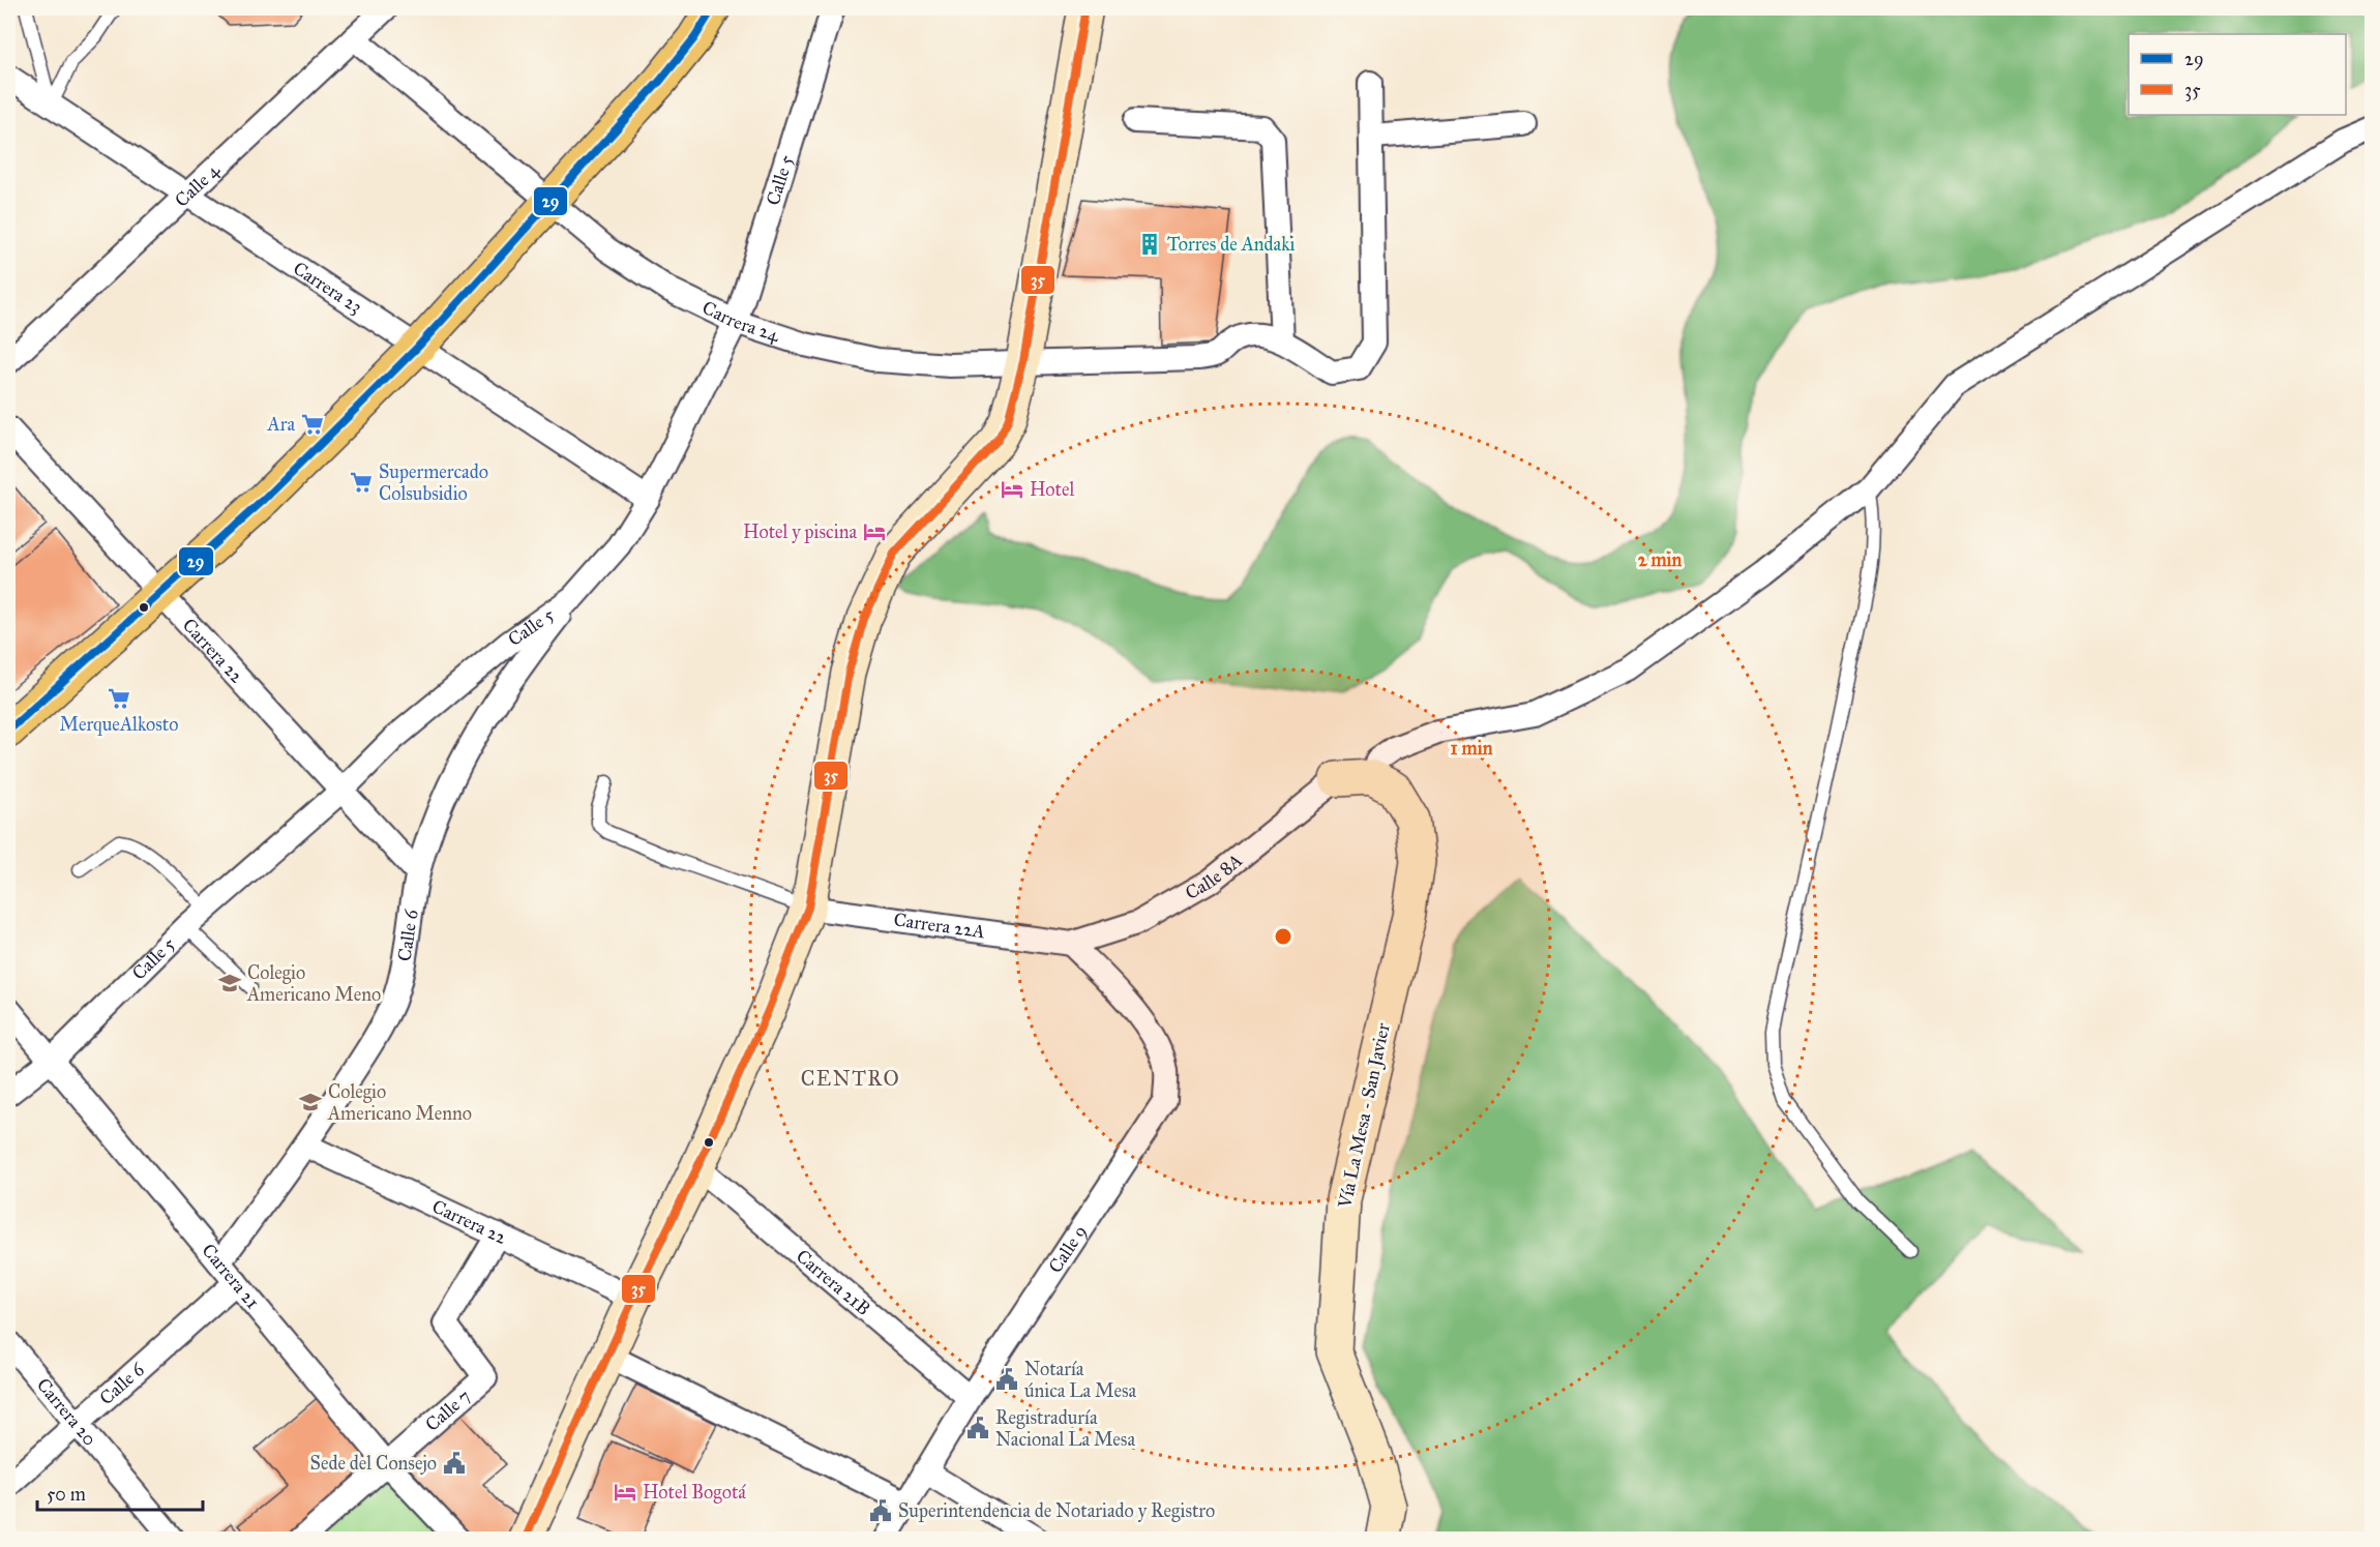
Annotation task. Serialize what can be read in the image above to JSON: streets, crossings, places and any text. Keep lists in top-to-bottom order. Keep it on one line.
{"streets":{"main road":["Vía La Mesa - San Javier"],"street":["Calle 5","Calle 4","Carrera 23","Carrera 24","Carrera 22","Calle 8A","Carrera 22A","Calle 6","Calle 9","Carrera 21","Carrera 21B","Calle 7","Carrera 20"]},"crossings":[["Calle 5","Carrera 23"],["Calle 5","Carrera 24"],["Calle 5","Carrera 22"],["Calle 5","Calle 6"],["Calle 5","Carrera 21"],["Calle 4","Carrera 23"],["Calle 4","Carrera 24"],["Carrera 22","Calle 6"],["Carrera 22","Calle 7"],["Calle 8A","Carrera 22A"],["Calle 8A","Calle 9"],["Carrera 22A","Calle 9"],["Calle 6","Carrera 21"],["Calle 6","Carrera 20"],["Calle 9","Carrera 21B"],["Carrera 21","Calle 7"]],"districts":["CENTRO"],"places":{"building":["Torres de Andaki"],"supermarket":["Ara","Supermercado Colsubsidio","MerqueAlkosto"],"hotel":["Hotel","Hotel y piscina","Hotel Bogotá"],"school or university":["Colegio Americano Meno","Colegio Americano Menno"],"public building":["Notaría única La Mesa","Registraduría Nacional La Mesa","Sede del Consejo","Superintendencia de Notariado y Registro"]},"lines":["transit line 29","transit line 35"],"legend":["29","35"],"scale_bar":"50 m","rings":["2 min","1 min"]}
